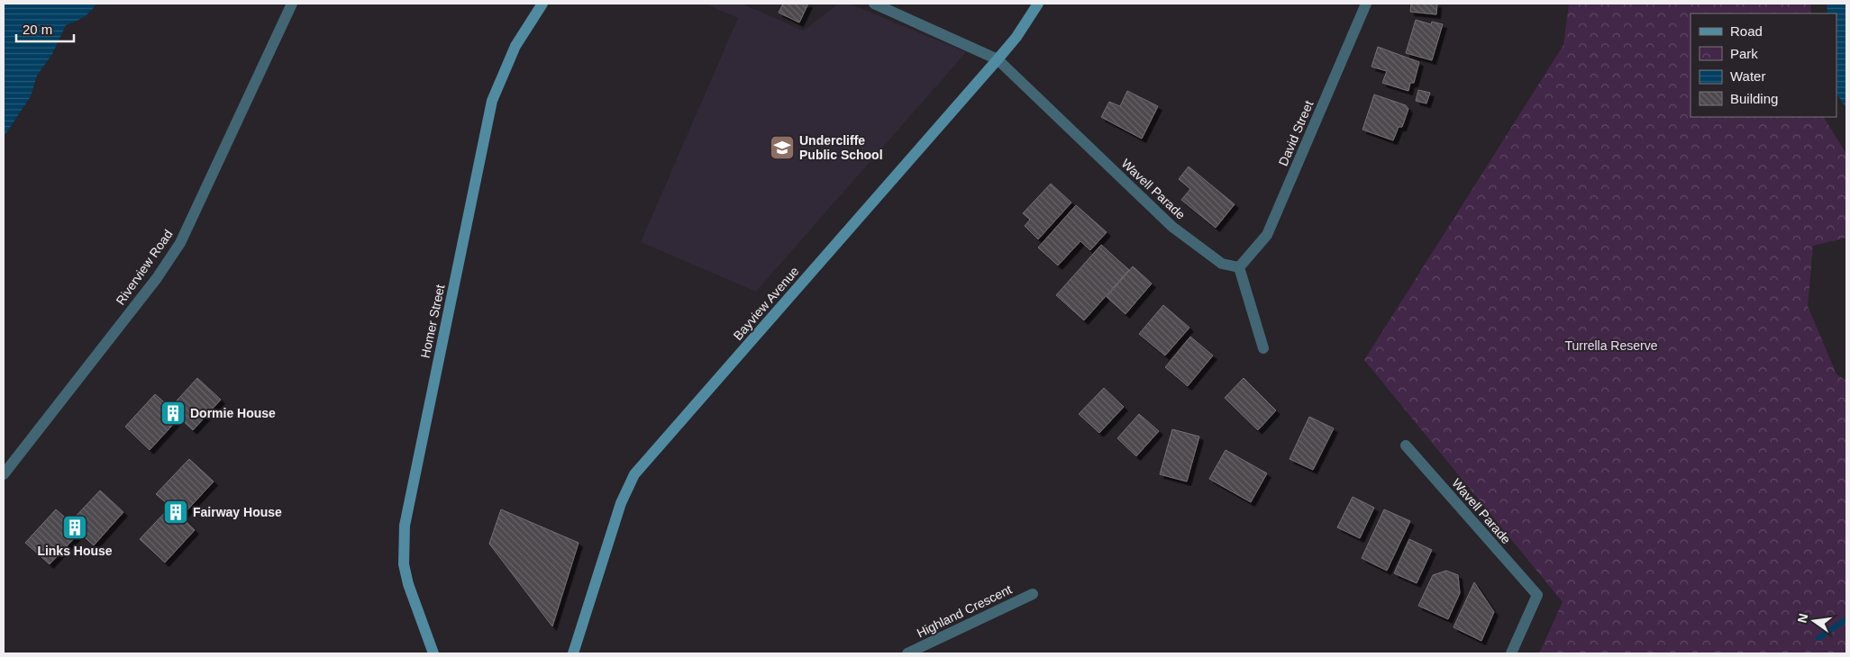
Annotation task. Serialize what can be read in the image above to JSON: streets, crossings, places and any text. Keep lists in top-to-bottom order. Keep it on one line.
{"streets":{"main road":["Bayview Avenue","Homer Street"],"street":["David Street","Wavell Parade","Riverview Road","Highland Crescent"]},"crossings":[["David Street","Wavell Parade"],["Wavell Parade","Bayview Avenue"]],"parks":["Turrella Reserve"],"places":{"school or university":["Undercliffe Public School"],"building":["Dormie House","Fairway House","Links House"]},"legend":["Road","Park","Water","Building"],"scale_bar":"20 m","north":"left"}
